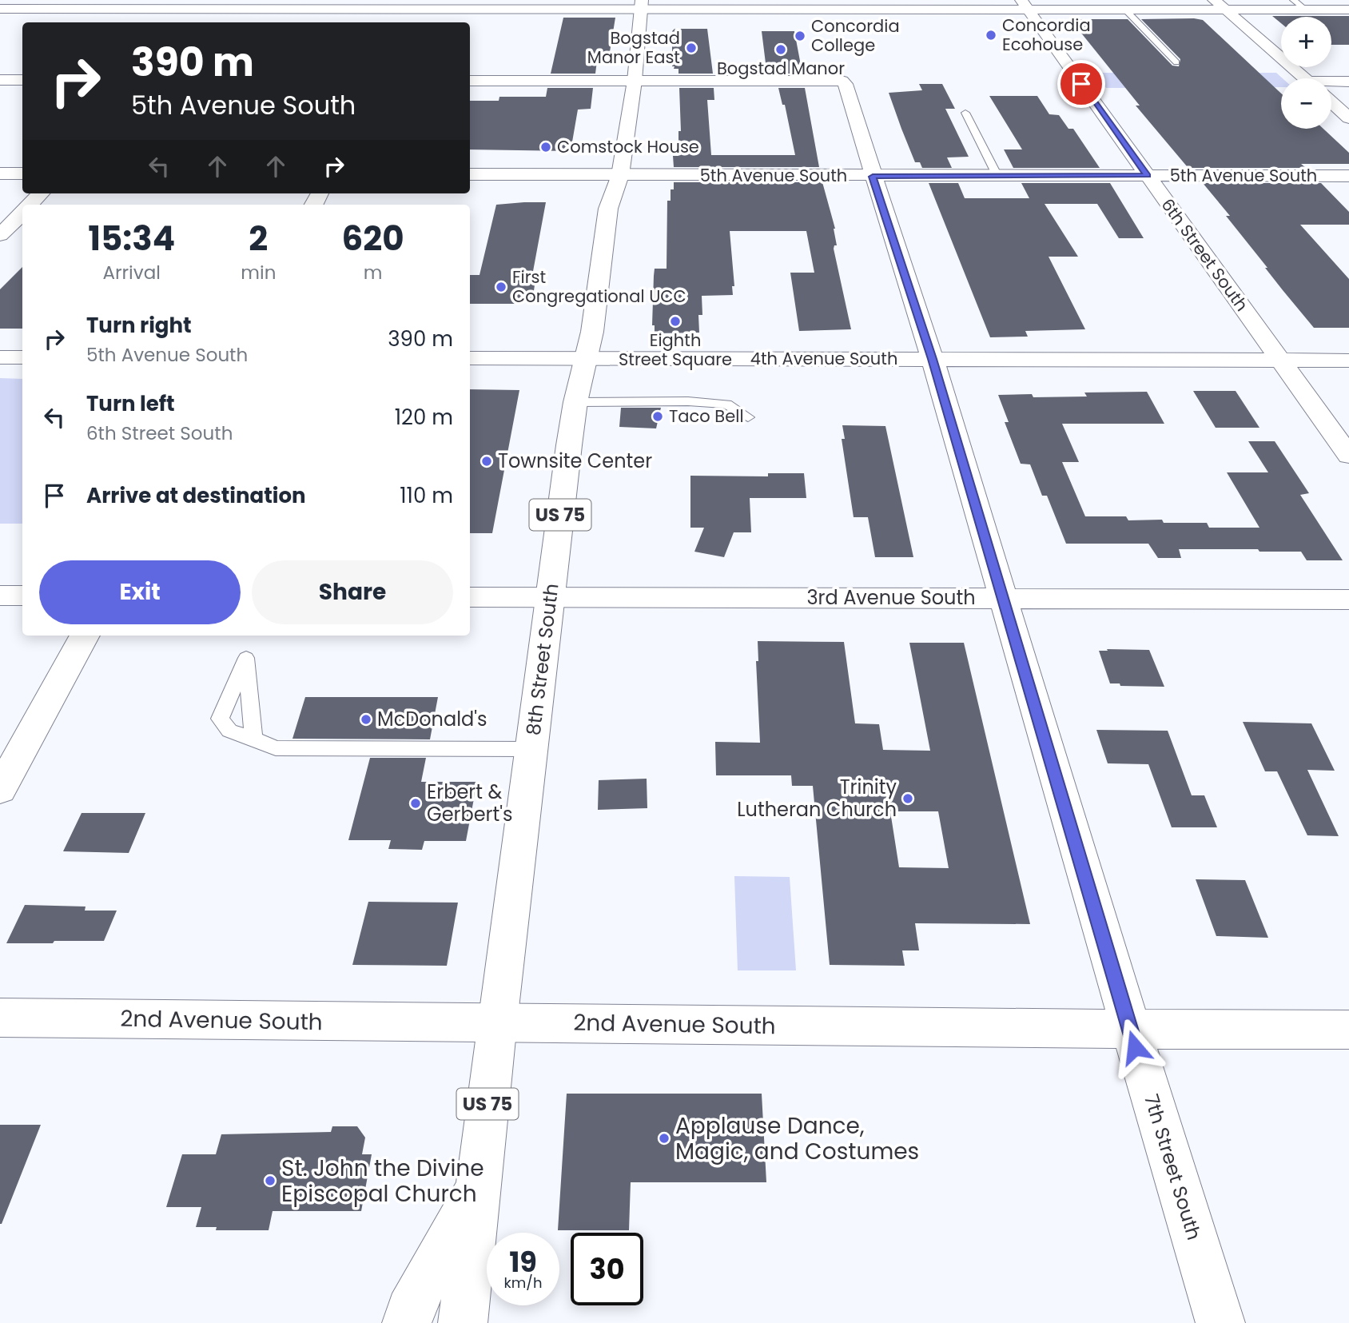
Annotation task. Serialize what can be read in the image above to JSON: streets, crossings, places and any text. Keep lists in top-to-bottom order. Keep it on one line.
{"streets":{"street":["5th Avenue South","6th Street South","4th Avenue South","US 75","3rd Avenue South","8th Street South","2nd Avenue South","7th Street South"]},"crossings":[["5th Avenue South","6th Street South"],["5th Avenue South","8th Street South"],["5th Avenue South","7th Street South"],["6th Street South","4th Avenue South"],["4th Avenue South","8th Street South"],["4th Avenue South","7th Street South"],["3rd Avenue South","8th Street South"],["3rd Avenue South","7th Street South"],["8th Street South","2nd Avenue South"],["8th Street South","7th Street South"],["2nd Avenue South","7th Street South"]],"places":["Concordia Ecohouse","Concordia College","Bogstad Manor East","Bogstad Manor","Comstock House","First Congregational UCC","Eighth Street Square","Taco Bell","Townsite Center","McDonald's","Trinity Lutheran Church","Erbert & Gerbert's","Applause Dance, Magic, and Costumes","St. John the Divine Episcopal Church"],"page":{"map_buttons":["+","−"],"turn":["390 m","5th Avenue South"],"eta":["15:34","Arrival","2","min","620","m"],"list":[{"name":"Turn right","note":"5th Avenue South","value":"390 m"},{"name":"Turn left","note":"6th Street South","value":"120 m"},{"name":"Arrive at destination","value":"110 m"}],"buttons":["Exit","Share"],"speed":"19 km/h","limit":"30"}}
